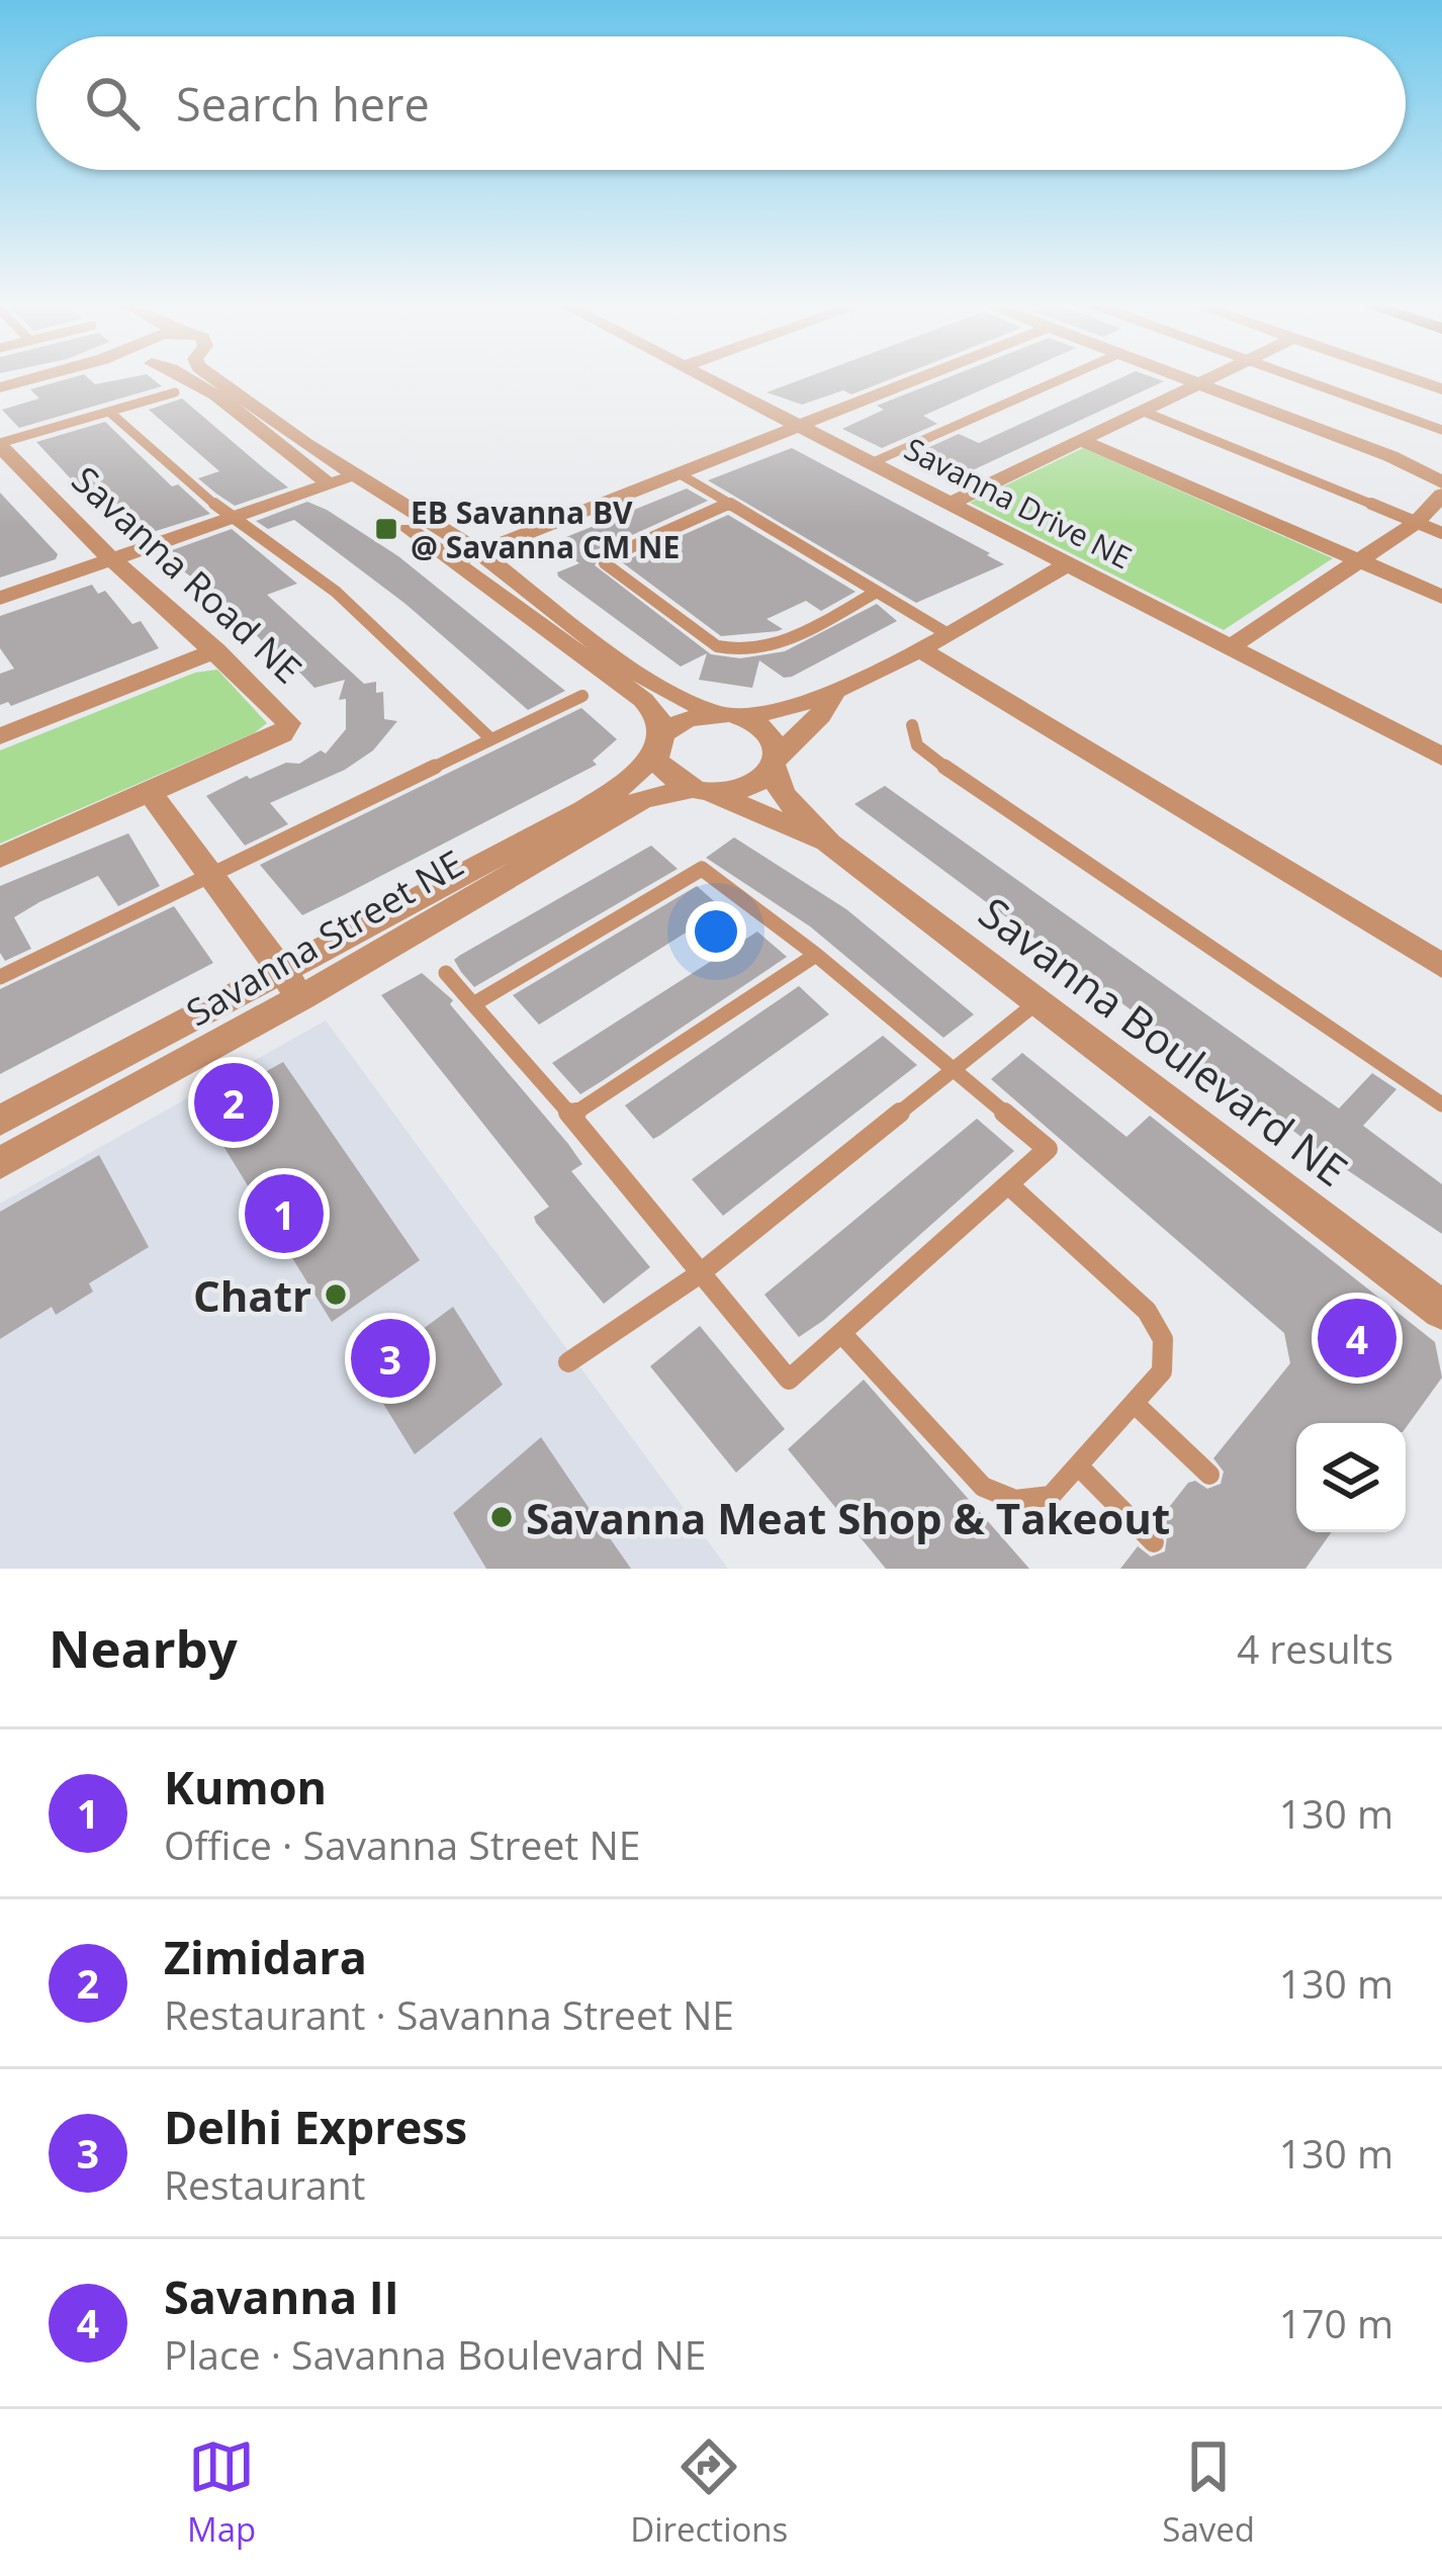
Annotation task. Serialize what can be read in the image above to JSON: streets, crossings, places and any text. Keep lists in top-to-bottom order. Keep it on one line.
{"streets":{"street":["Savanna Drive NE","Savanna Road NE","Savanna Street NE","Savanna Boulevard NE"]},"crossings":[["Savanna Street NE","Savanna Boulevard NE"]],"places":{"transit":["EB Savanna BV @ Savanna CM NE"],"other":["Chatr","Savanna Meat Shop & Takeout"]},"page":{"search":"Search here","pins":["2","1","4","3"],"heading":["Nearby","4 results"],"list":[{"mark":"1","name":"Kumon","note":"Office · Savanna Street NE","value":"130 m"},{"mark":"2","name":"Zimidara","note":"Restaurant · Savanna Street NE","value":"130 m"},{"mark":"3","name":"Delhi Express","note":"Restaurant","value":"130 m"},{"mark":"4","name":"Savanna II","note":"Place · Savanna Boulevard NE","value":"170 m"}],"nav":["Map","Directions","Saved"]}}
